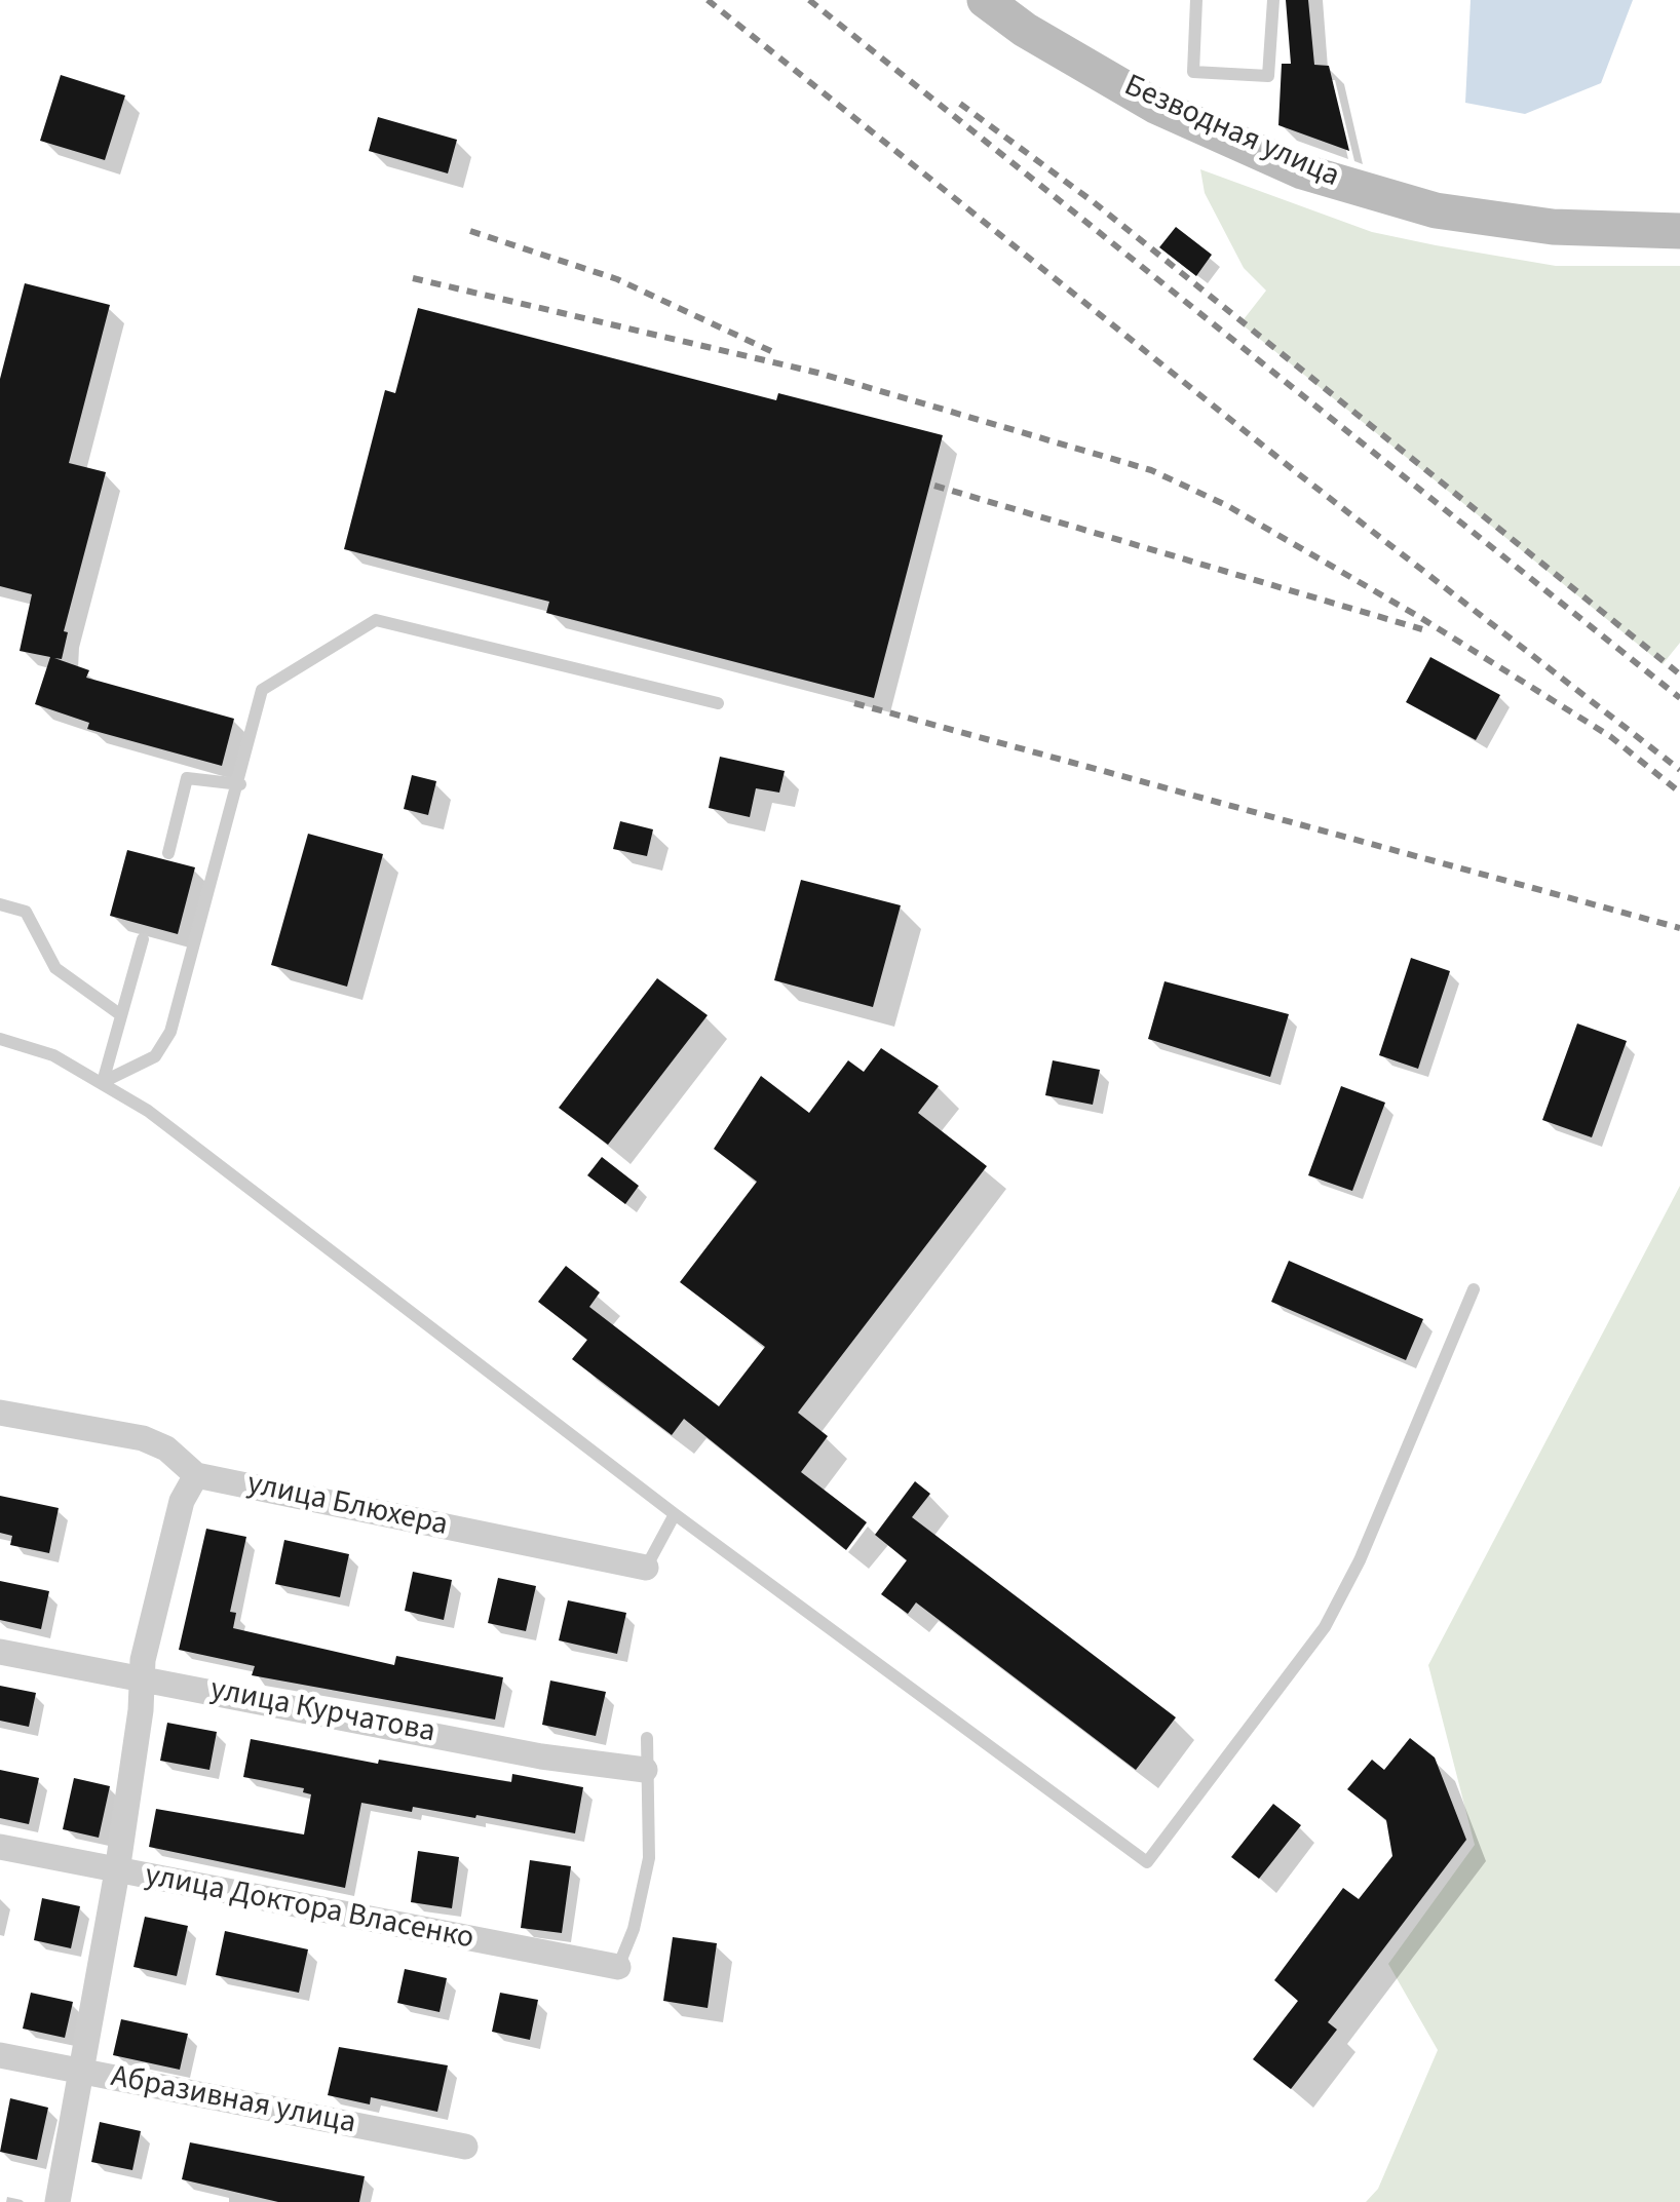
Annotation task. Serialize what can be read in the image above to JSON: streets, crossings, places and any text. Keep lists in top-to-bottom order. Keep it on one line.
{"streets":{"main road":["Безводная улица"],"street":["улица Блюхера","улица Курчатова","улица Доктора Власенко","Абразивная улица"]}}
